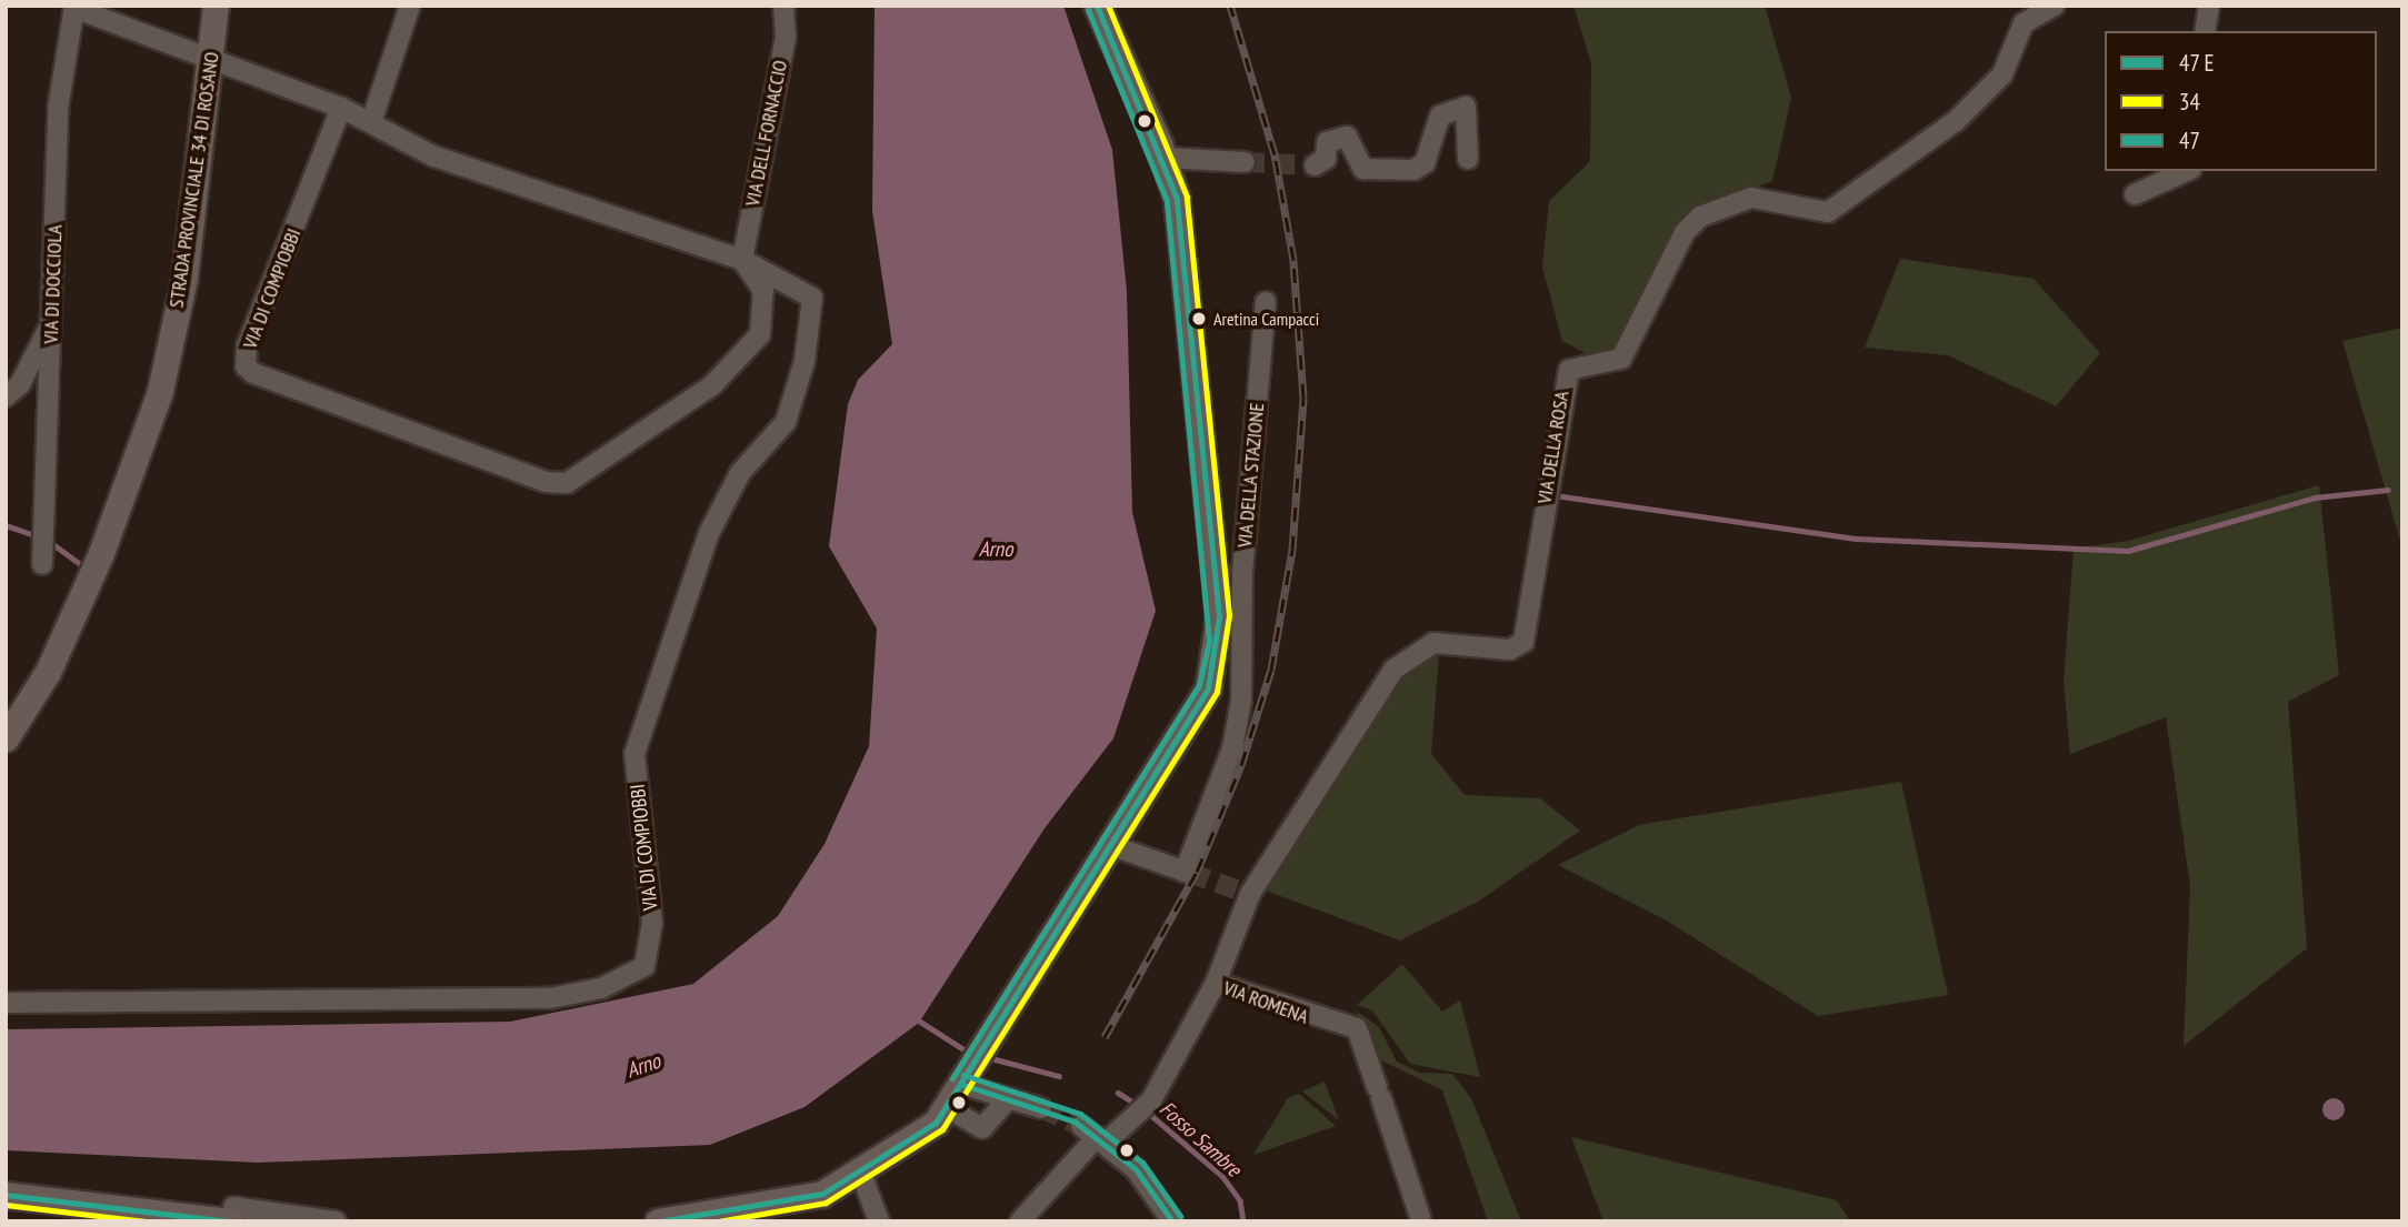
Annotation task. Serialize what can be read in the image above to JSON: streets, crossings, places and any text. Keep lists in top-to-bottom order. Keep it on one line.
{"streets":{"main road":["STRADA PROVINCIALE 34 DI ROSANO"],"street":["VIA DELL FORNACCIO","VIA DI DOCCIOLA","VIA DI COMPIOBBI","VIA DELLA ROSA","VIA DELLA STAZIONE","VIA ROMENA"]},"crossings":[["VIA DELL FORNACCIO","VIA DI COMPIOBBI"],["STRADA PROVINCIALE 34 DI ROSANO","VIA DI COMPIOBBI"],["VIA DI DOCCIOLA","VIA DI COMPIOBBI"],["VIA DELLA ROSA","VIA ROMENA"]],"water":["Arno","Fosso Sambre"],"places":["Aretina Campacci"],"lines":["transit line 34","transit line 47"],"legend":["47 E","34","47"]}
